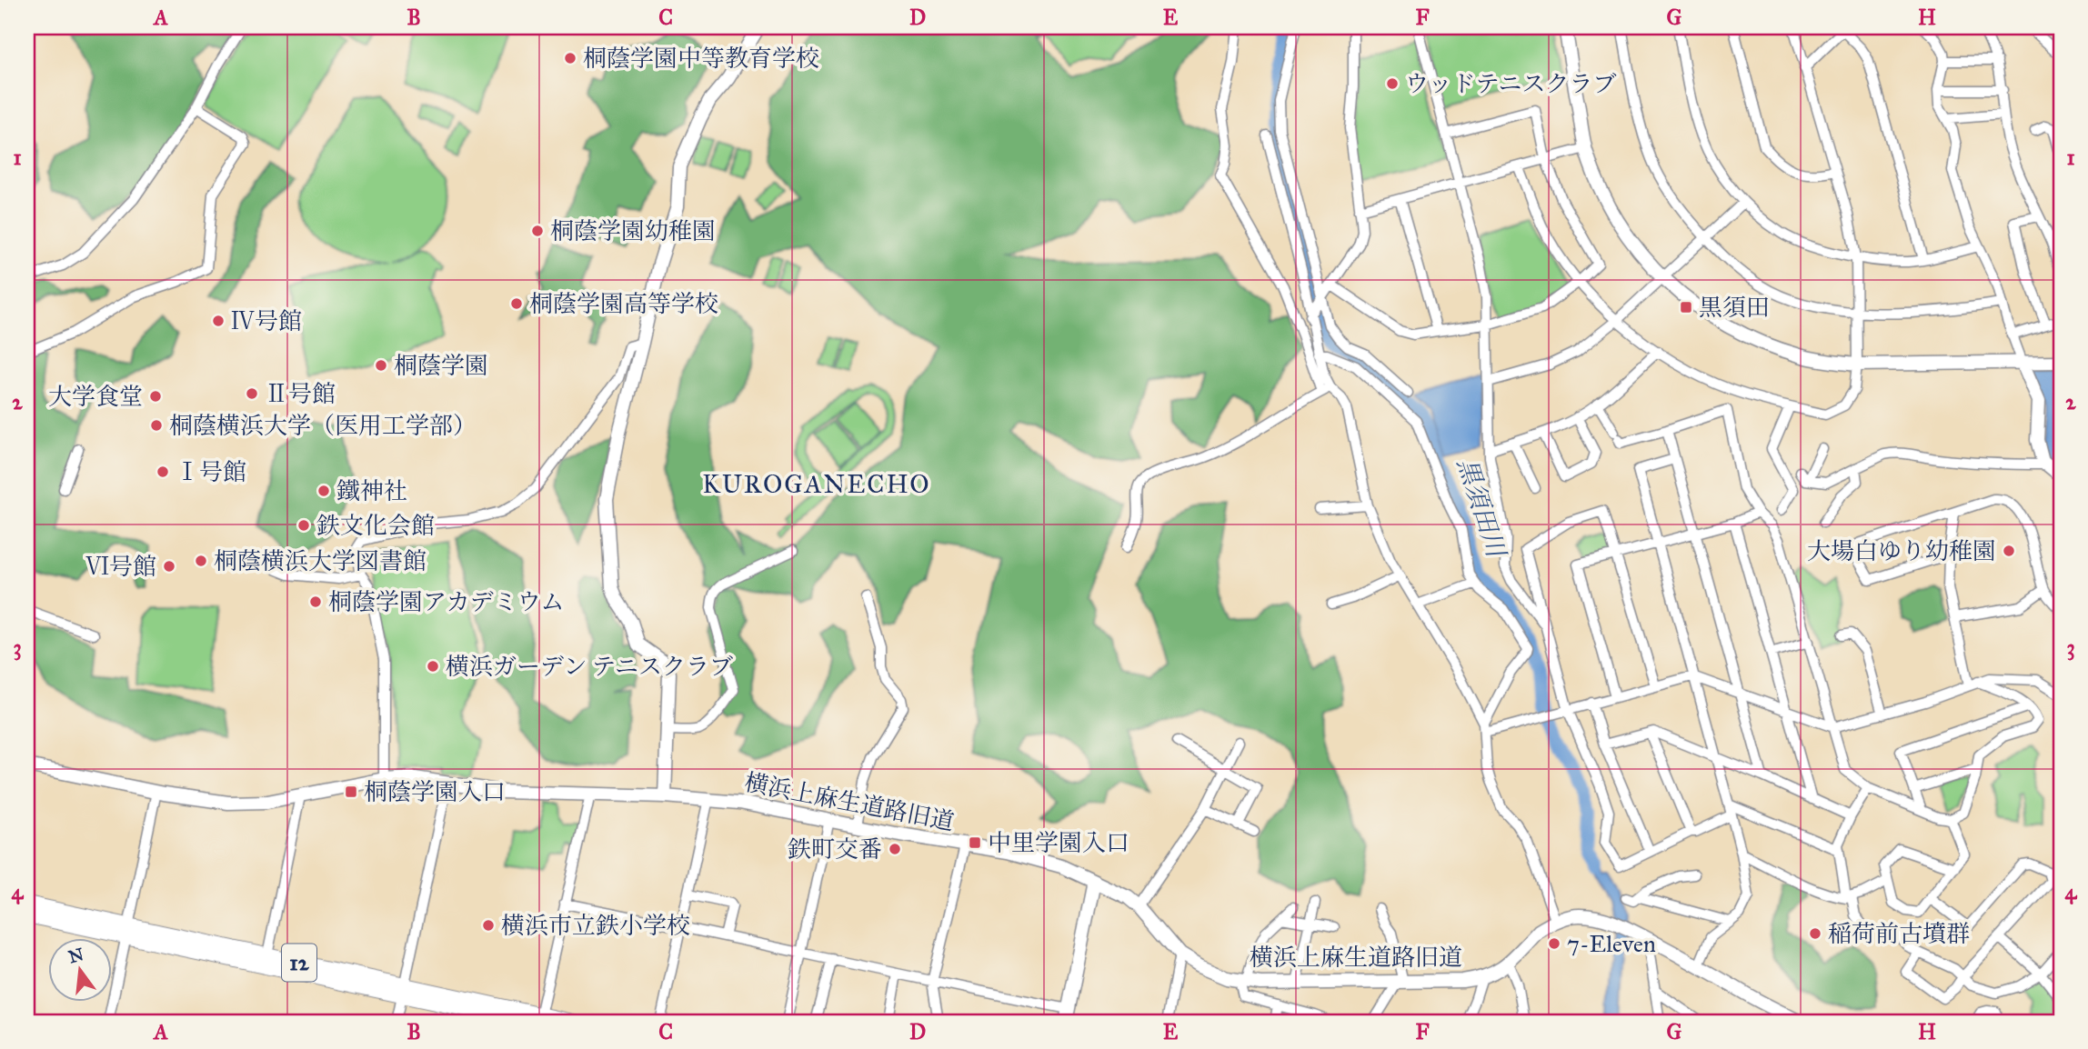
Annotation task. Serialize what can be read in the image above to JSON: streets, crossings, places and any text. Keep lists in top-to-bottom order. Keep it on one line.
{"streets":{"main road":["12"],"street":["横浜上麻生道路旧道"]},"districts":["KUROGANECHO"],"water":["黒須田川"],"places":{"other":["桐蔭学園中等教育学校","ウッドテニスクラブ","桐蔭学園幼稚園","桐蔭学園高等学校","Ⅳ号館","桐蔭学園","Ⅱ号館","大学食堂","桐蔭横浜大学（医用工学部）","Ⅰ号館","鐵神社","鉄文化会館","大場白ゆり幼稚園","桐蔭横浜大学図書館","Ⅵ号館","桐蔭学園アカデミウム","横浜ガーデン テニスクラブ","鉄町交番","横浜市立鉄小学校","稲荷前古墳群","7-Eleven"],"transit":["黒須田","桐蔭学園入口","中里学園入口"]},"north":"top","grid":{"columns":["A","B","C","D","E","F","G","H"],"rows":["1","2","3","4"]}}
